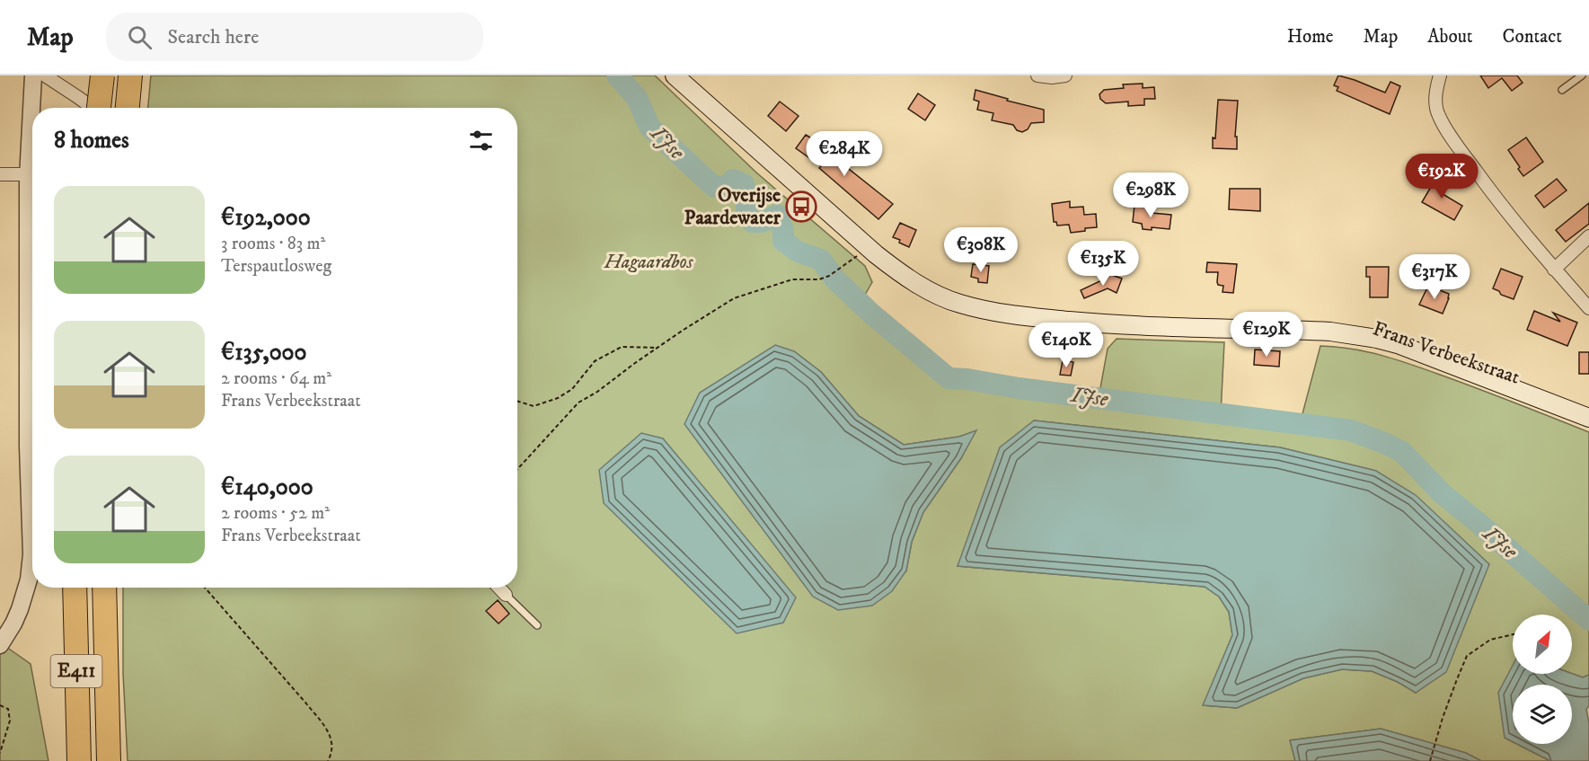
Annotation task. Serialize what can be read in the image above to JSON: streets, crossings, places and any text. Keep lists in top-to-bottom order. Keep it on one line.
{"streets":{"highway":["E411"],"main road":["Frans Verbeekstraat"]},"water":["IJse"],"parks":["Hagaardbos"],"places":{"bus stop":["Overijse Paardewater"]},"north":"top right","page":{"header":"Map","search":"Search here","nav":["Home","Map","About","Contact"],"heading":"8 homes","price":["€284K","€192K","€298K","€308K","€135K","€317K","€129K","€140K"],"list":[{"name":"€192,000","note":"3 rooms · 83 m² · Terspautlosweg"},{"name":"€135,000","note":"2 rooms · 64 m² · Frans Verbeekstraat"},{"name":"€140,000","note":"2 rooms · 52 m² · Frans Verbeekstraat"}]}}
